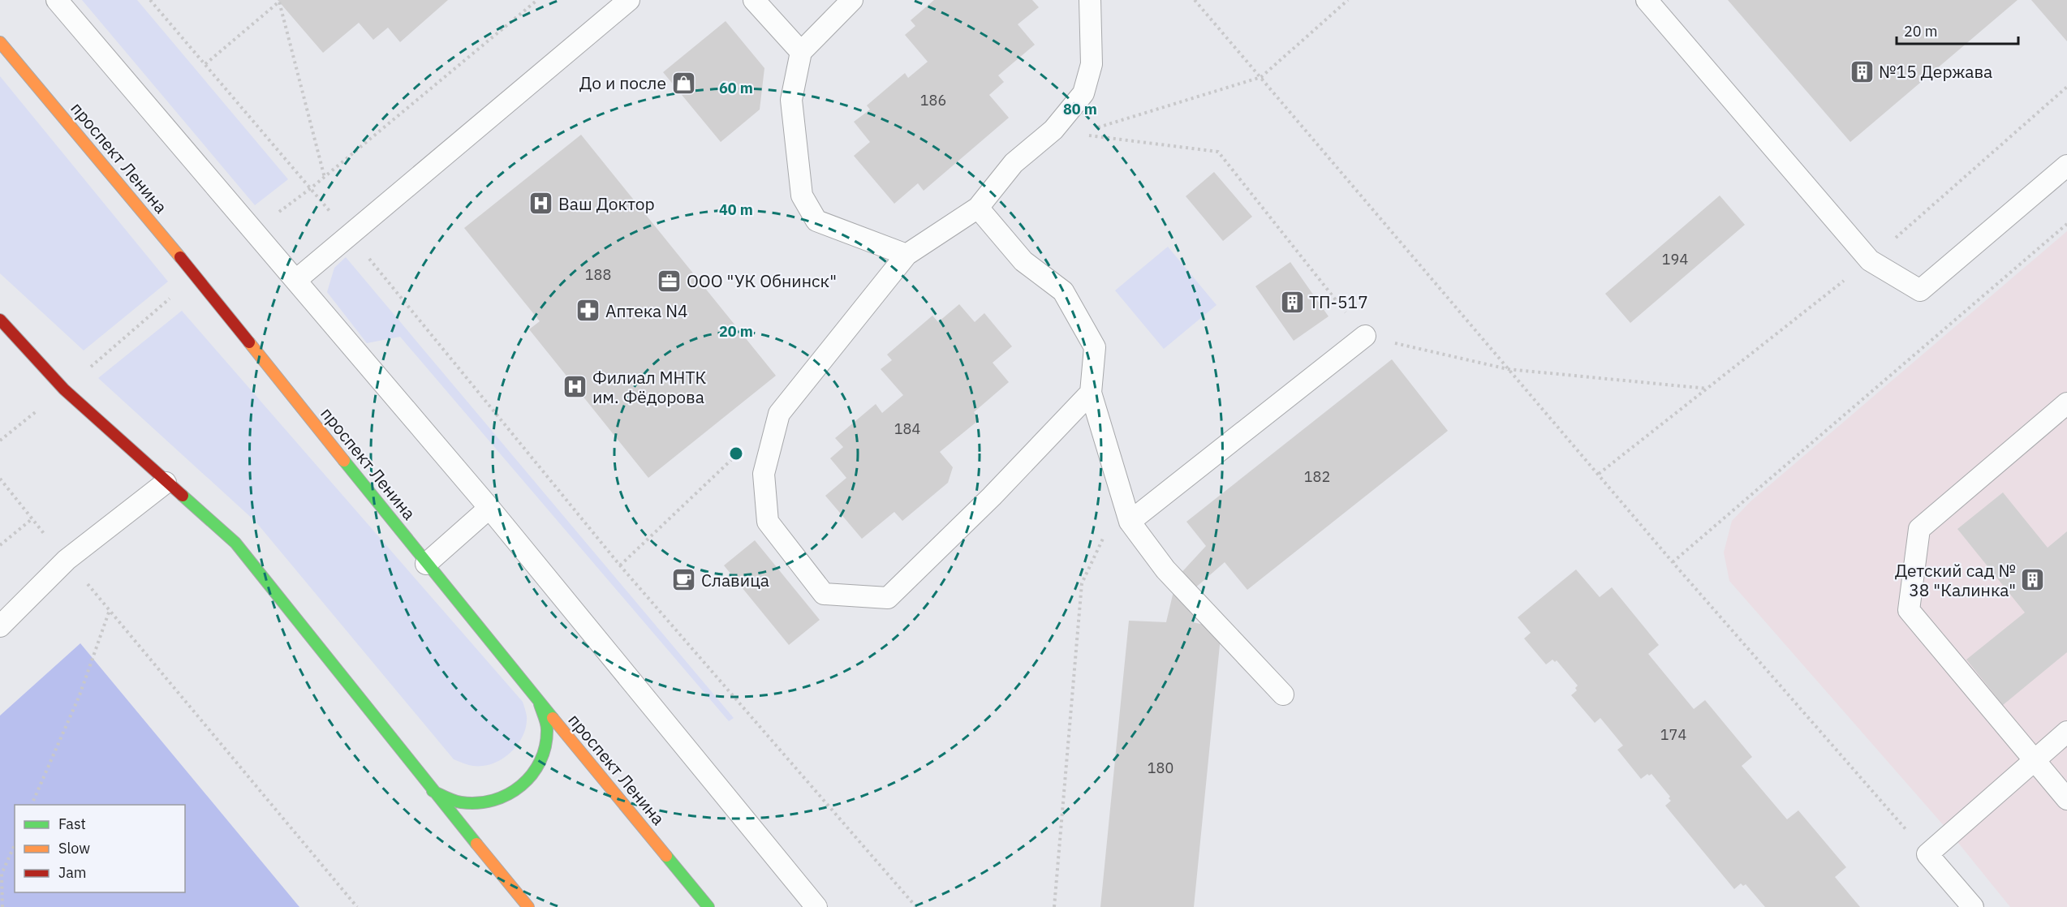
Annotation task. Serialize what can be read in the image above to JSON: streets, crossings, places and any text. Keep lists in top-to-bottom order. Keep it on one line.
{"streets":{"main road":["проспект Ленина"]},"places":{"building":["№15 Держава","ТП-517","Детский сад № 38 \"Калинка\""],"shop":["До и после"],"hospital":["Ваш Доктор","Филиал МНТК им. Фёдорова"],"office":["ООО \"УК Обнинск\""],"pharmacy":["Аптека N4"],"cafe":["Славица"]},"house_numbers":["186","194","188","184","182","174","180"],"legend":["Fast","Slow","Jam"],"scale_bar":"20 m","rings":["60 m","80 m","40 m","20 m"]}
